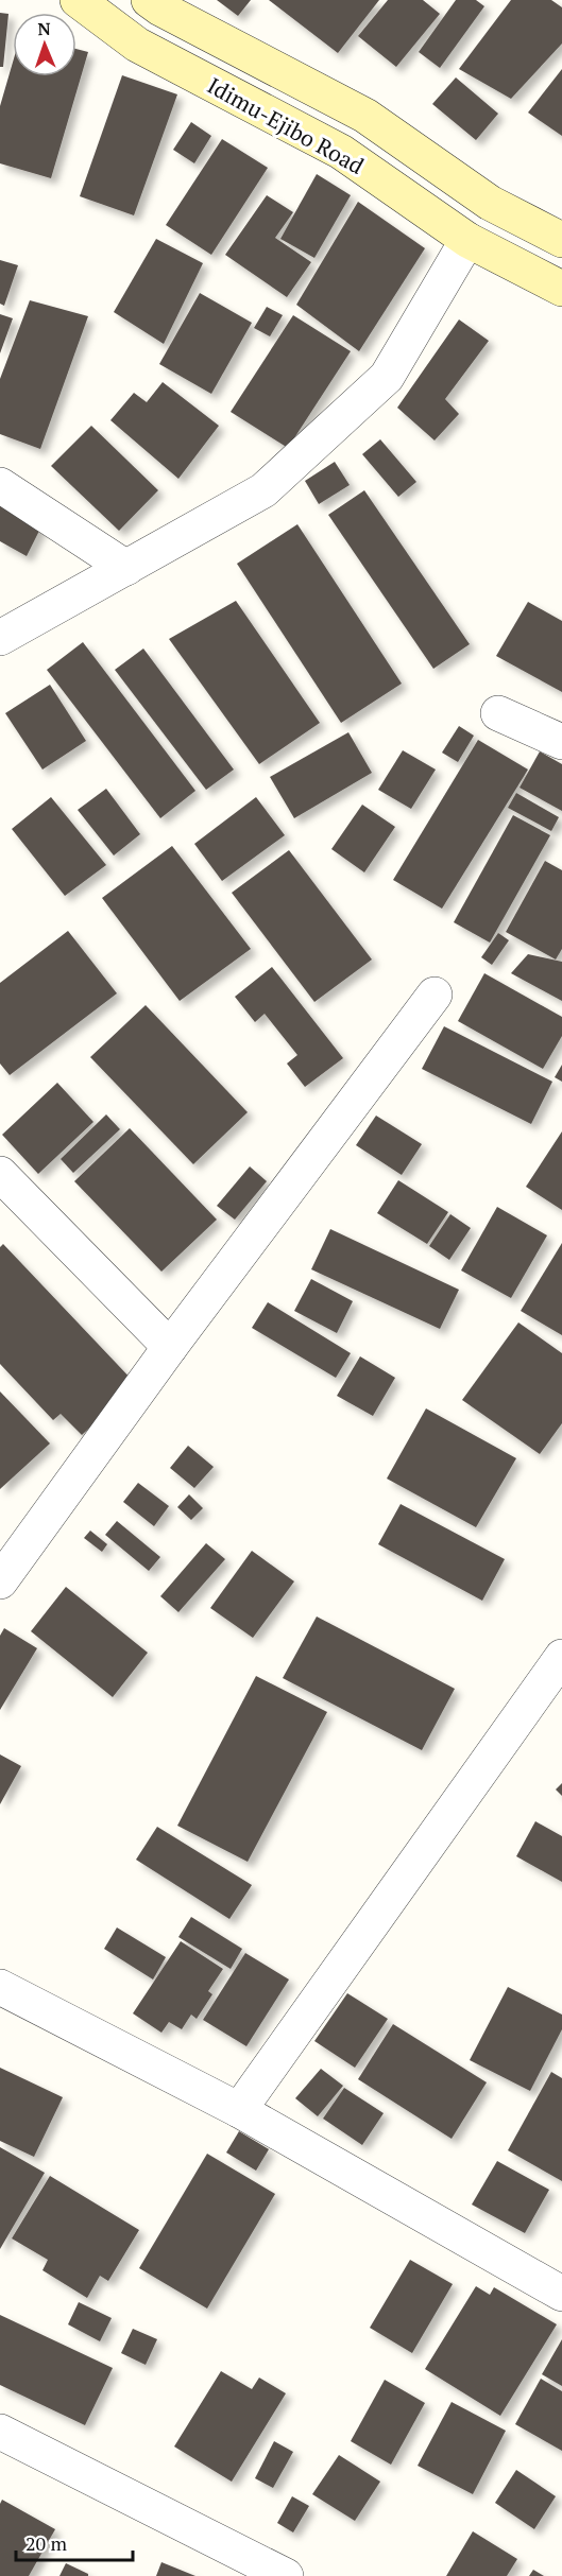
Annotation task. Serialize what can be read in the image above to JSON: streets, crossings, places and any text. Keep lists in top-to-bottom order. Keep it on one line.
{"streets":{"main road":["Idimu-Ejibo Road"]},"scale_bar":"20 m","north":"top"}
